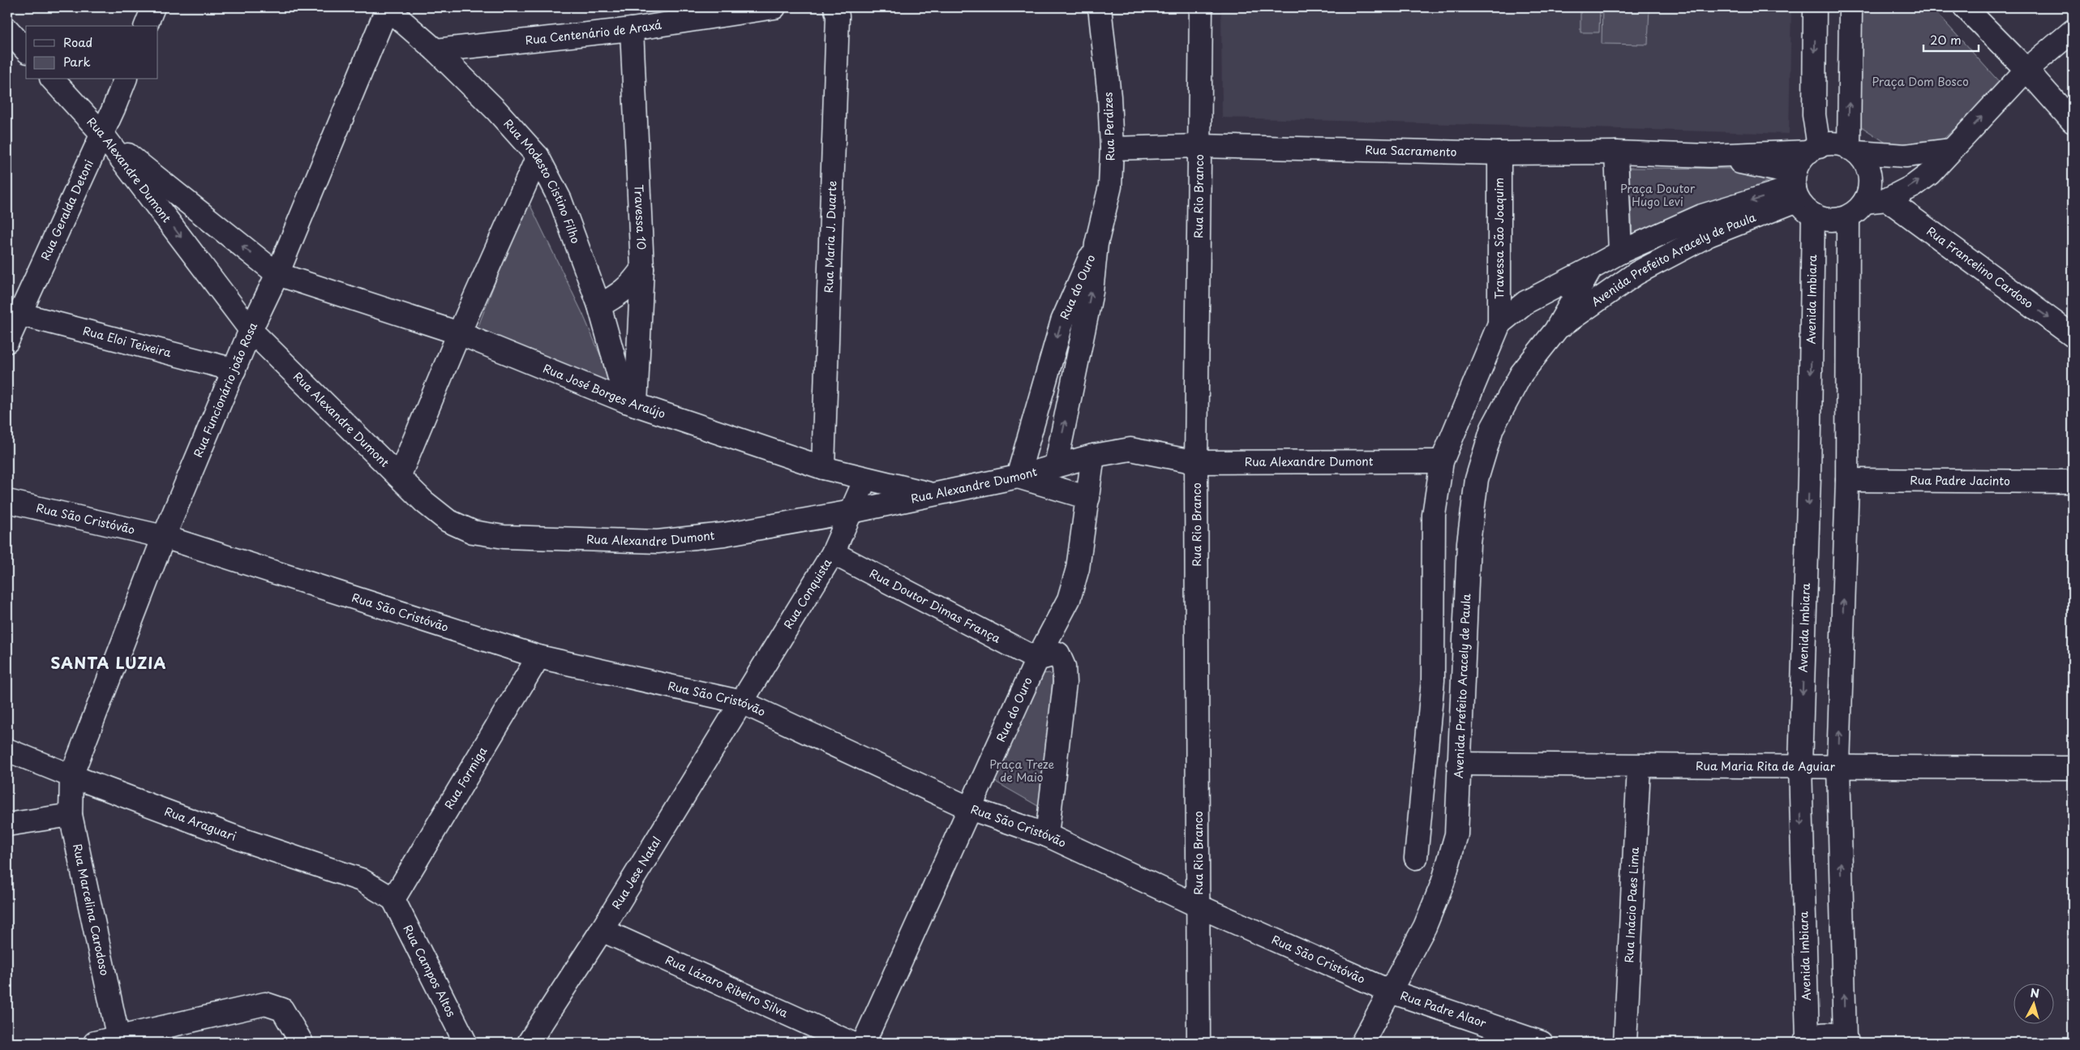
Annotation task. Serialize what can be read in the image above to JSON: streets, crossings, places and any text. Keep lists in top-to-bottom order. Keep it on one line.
{"streets":{"street":["Rua Centenário de Araxá","Rua Perdizes","Rua Sacramento","Rua Alexandre Dumont","Rua Modesto Cistino Filho","Rua Rio Branco","Rua Geralda Detoni","Travessa 10","Rua Maria J. Duarte","Travessa São Joaquim","Avenida Prefeito Aracely de Paula","Rua Francelino Cardoso","Rua do Ouro","Avenida Imbiara","Rua Eloi Teixeira","Rua Funcionário joão Rosa","Rua José Borges Araújo","Rua Padre Jacinto","Rua São Cristóvão","Rua Conquista","Rua Doutor Dimas França","Rua Maria Rita de Aguiar","Rua Formiga","Rua Araguari","Rua Jese Natal","Rua Inácio Paes Lima","Rua Marcelina Carodoso","Rua Campos Altos","Rua Lázaro Ribeiro Silva","Rua Padre Alaor"]},"crossings":[["Rua Centenário de Araxá","Rua Modesto Cistino Filho"],["Rua Centenário de Araxá","Travessa 10"],["Rua Perdizes","Rua Sacramento"],["Rua Perdizes","Rua do Ouro"],["Rua Sacramento","Rua Rio Branco"],["Rua Sacramento","Travessa São Joaquim"],["Rua Alexandre Dumont","Rua Rio Branco"],["Rua Alexandre Dumont","Rua Geralda Detoni"],["Rua Alexandre Dumont","Avenida Prefeito Aracely de Paula"],["Rua Alexandre Dumont","Rua do Ouro"],["Rua Alexandre Dumont","Rua Funcionário joão Rosa"],["Rua Alexandre Dumont","Rua José Borges Araújo"],["Rua Alexandre Dumont","Rua Conquista"],["Rua Modesto Cistino Filho","Travessa 10"],["Rua Modesto Cistino Filho","Rua Funcionário joão Rosa"],["Rua Modesto Cistino Filho","Rua José Borges Araújo"],["Rua Rio Branco","Rua São Cristóvão"],["Rua Geralda Detoni","Rua Eloi Teixeira"],["Travessa 10","Rua José Borges Araújo"],["Rua Maria J. Duarte","Rua José Borges Araújo"],["Travessa São Joaquim","Avenida Prefeito Aracely de Paula"],["Avenida Prefeito Aracely de Paula","Avenida Imbiara"],["Avenida Prefeito Aracely de Paula","Rua São Cristóvão"],["Avenida Prefeito Aracely de Paula","Rua Maria Rita de Aguiar"],["Avenida Prefeito Aracely de Paula","Rua Padre Alaor"],["Rua do Ouro","Rua São Cristóvão"],["Rua do Ouro","Rua Doutor Dimas França"],["Avenida Imbiara","Rua Maria Rita de Aguiar"],["Rua Eloi Teixeira","Rua Funcionário joão Rosa"],["Rua Funcionário joão Rosa","Rua José Borges Araújo"],["Rua Funcionário joão Rosa","Rua São Cristóvão"],["Rua Funcionário joão Rosa","Rua Araguari"],["Rua Funcionário joão Rosa","Rua Marcelina Carodoso"],["Rua José Borges Araújo","Rua Conquista"],["Rua São Cristóvão","Rua Conquista"],["Rua São Cristóvão","Rua Formiga"],["Rua São Cristóvão","Rua Jese Natal"],["Rua São Cristóvão","Rua Padre Alaor"],["Rua Conquista","Rua Doutor Dimas França"],["Rua Conquista","Rua Jese Natal"],["Rua Maria Rita de Aguiar","Rua Inácio Paes Lima"],["Rua Formiga","Rua Araguari"],["Rua Formiga","Rua Campos Altos"],["Rua Araguari","Rua Marcelina Carodoso"],["Rua Araguari","Rua Campos Altos"],["Rua Jese Natal","Rua Lázaro Ribeiro Silva"]],"districts":["SANTA LUZIA"],"parks":["Praça Dom Bosco","Praça Doutor Hugo Levi","Praça Treze de Maio"],"legend":["Road","Park"],"scale_bar":"20 m","north":"top"}
